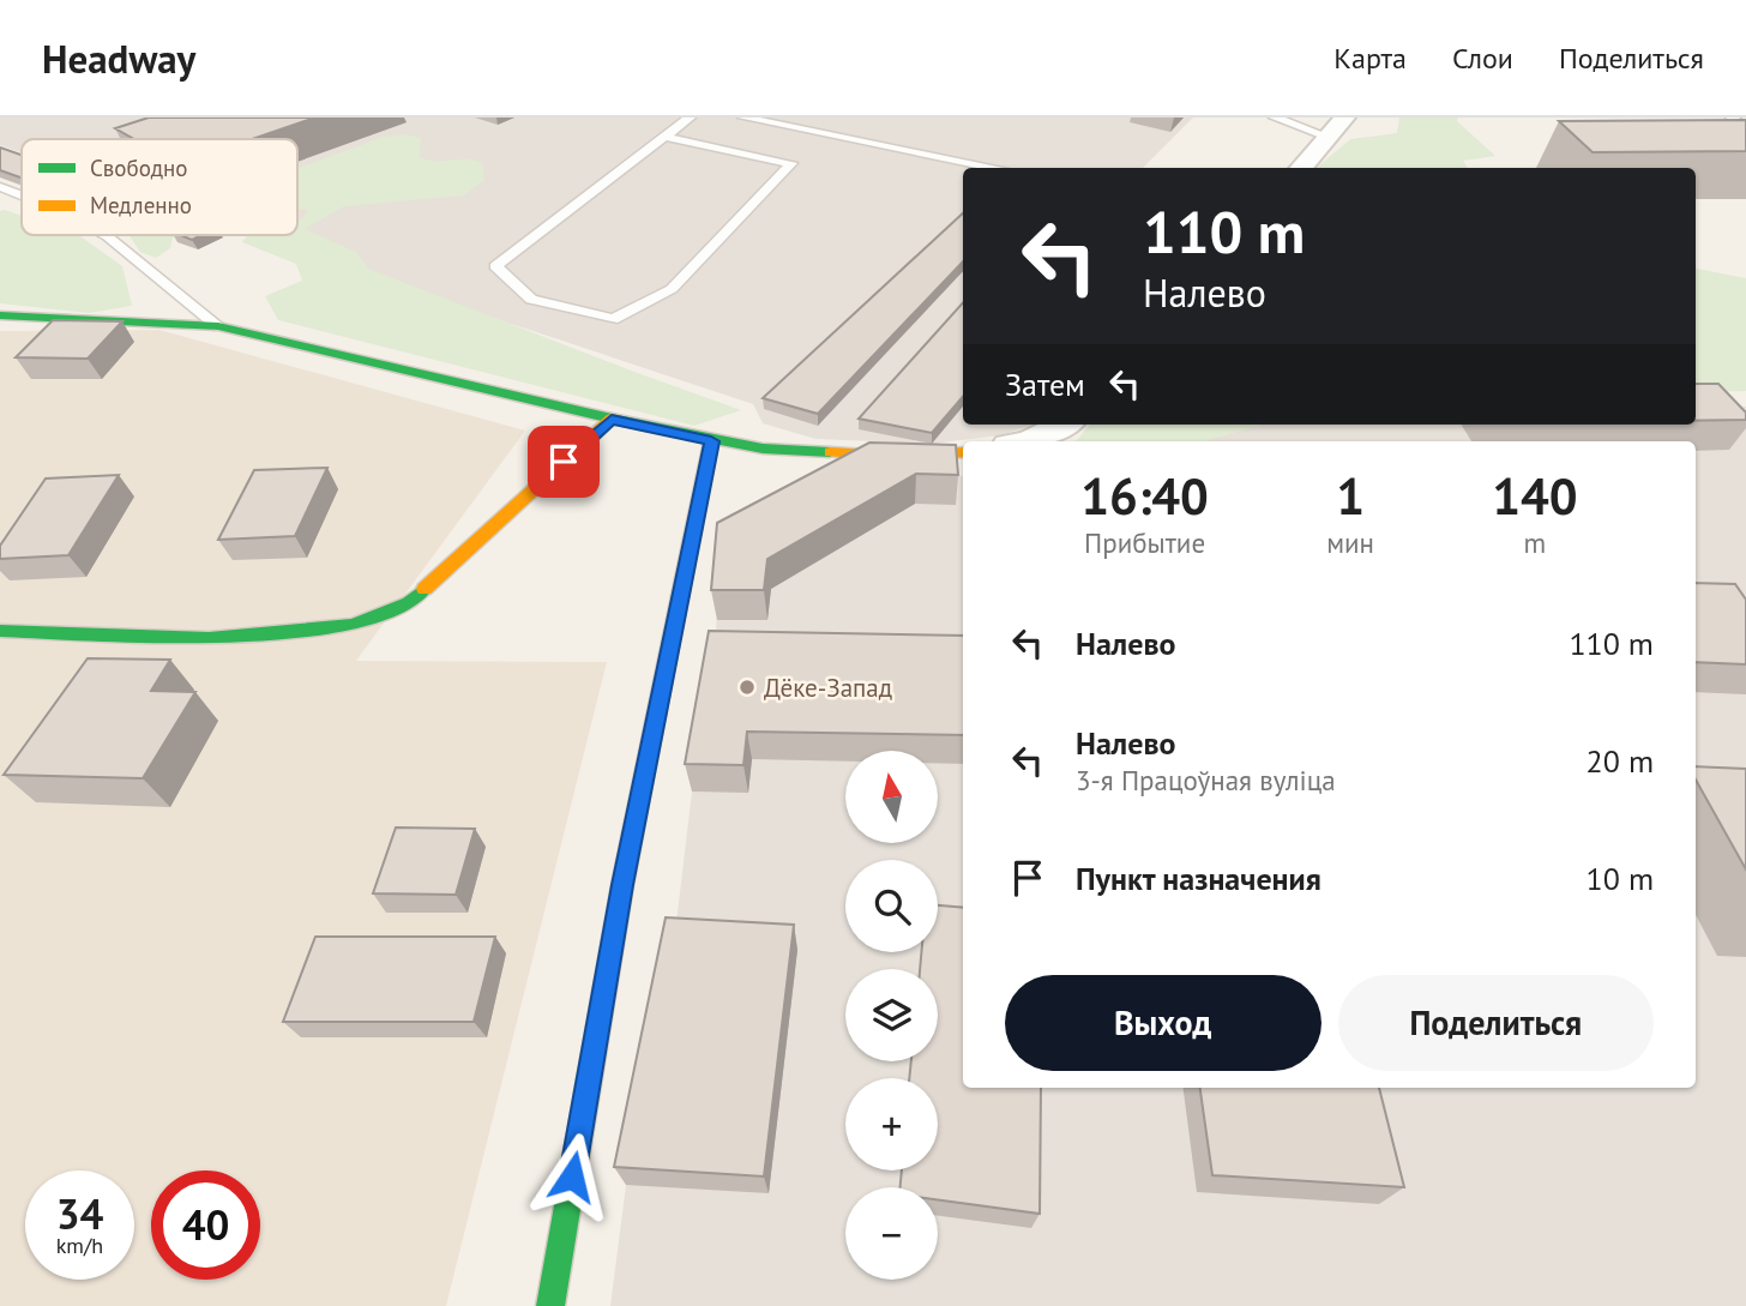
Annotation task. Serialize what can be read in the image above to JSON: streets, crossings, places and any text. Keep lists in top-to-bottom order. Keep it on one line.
{"places":["Дёке-Запад"],"legend":["Свободно","Медленно"],"north":"top","page":{"header":"Headway","nav":["Карта","Слои","Поделиться"],"turn":["110 m","Налево"],"then":"Затем","eta":["16:40","Прибытие","1","мин","140","m"],"list":[{"name":"Налево","value":"110 m"},{"name":"Налево","note":"3-я Працоўная вуліца","value":"20 m"},{"name":"Пункт назначения","value":"10 m"}],"map_buttons":["+","−"],"buttons":["Выход","Поделиться"],"speed":"34 km/h","limit":"40"}}
